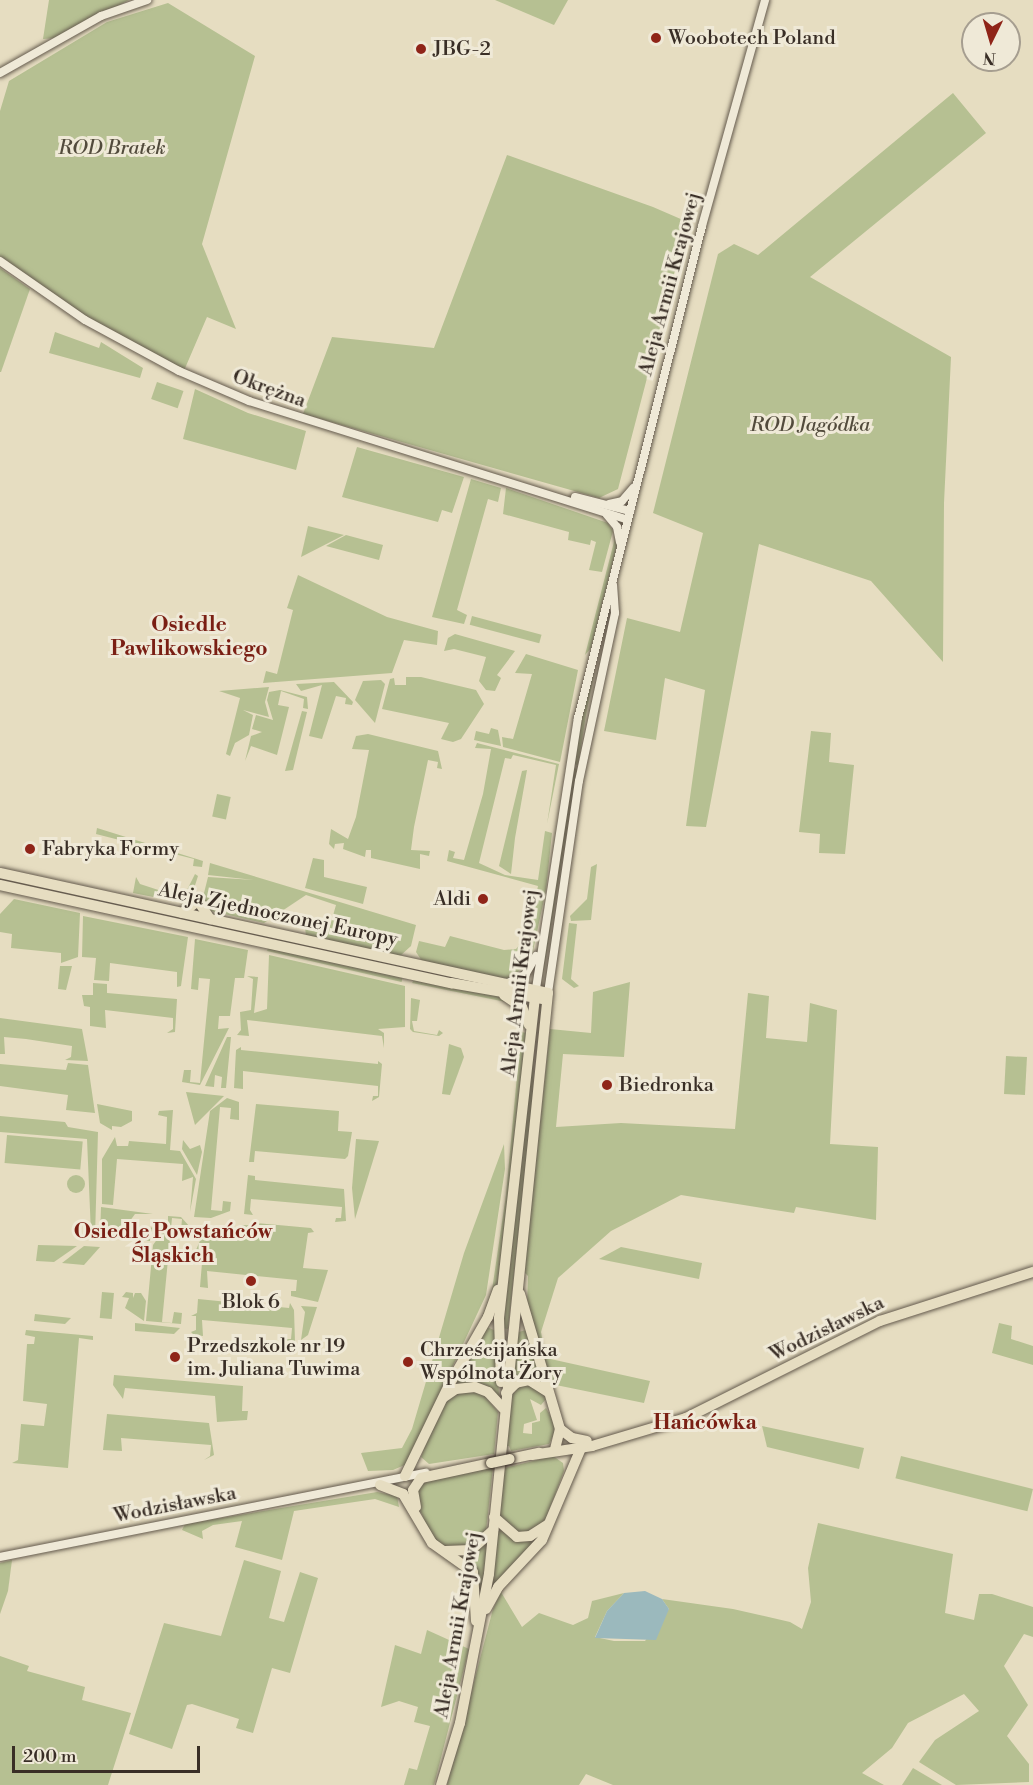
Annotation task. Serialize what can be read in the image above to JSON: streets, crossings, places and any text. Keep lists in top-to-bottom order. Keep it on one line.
{"streets":{"main road":["Aleja Armii Krajowej","Aleja Zjednoczonej Europy","Wodzisławska"],"street":["Okrężna"]},"crossings":[["Aleja Armii Krajowej","Okrężna"],["Aleja Armii Krajowej","Aleja Zjednoczonej Europy"]],"districts":["Osiedle Pawlikowskiego","Osiedle Powstańców Śląskich","Hańcówka"],"parks":["ROD Bratek","ROD Jagódka"],"places":["Woobotech Poland","JBG-2","Fabryka Formy","Aldi","Biedronka","Blok 6","Przedszkole nr 19 im. Juliana Tuwima","Chrześcijańska Wspólnota Żory"],"scale_bar":"200 m","north":"bottom"}
